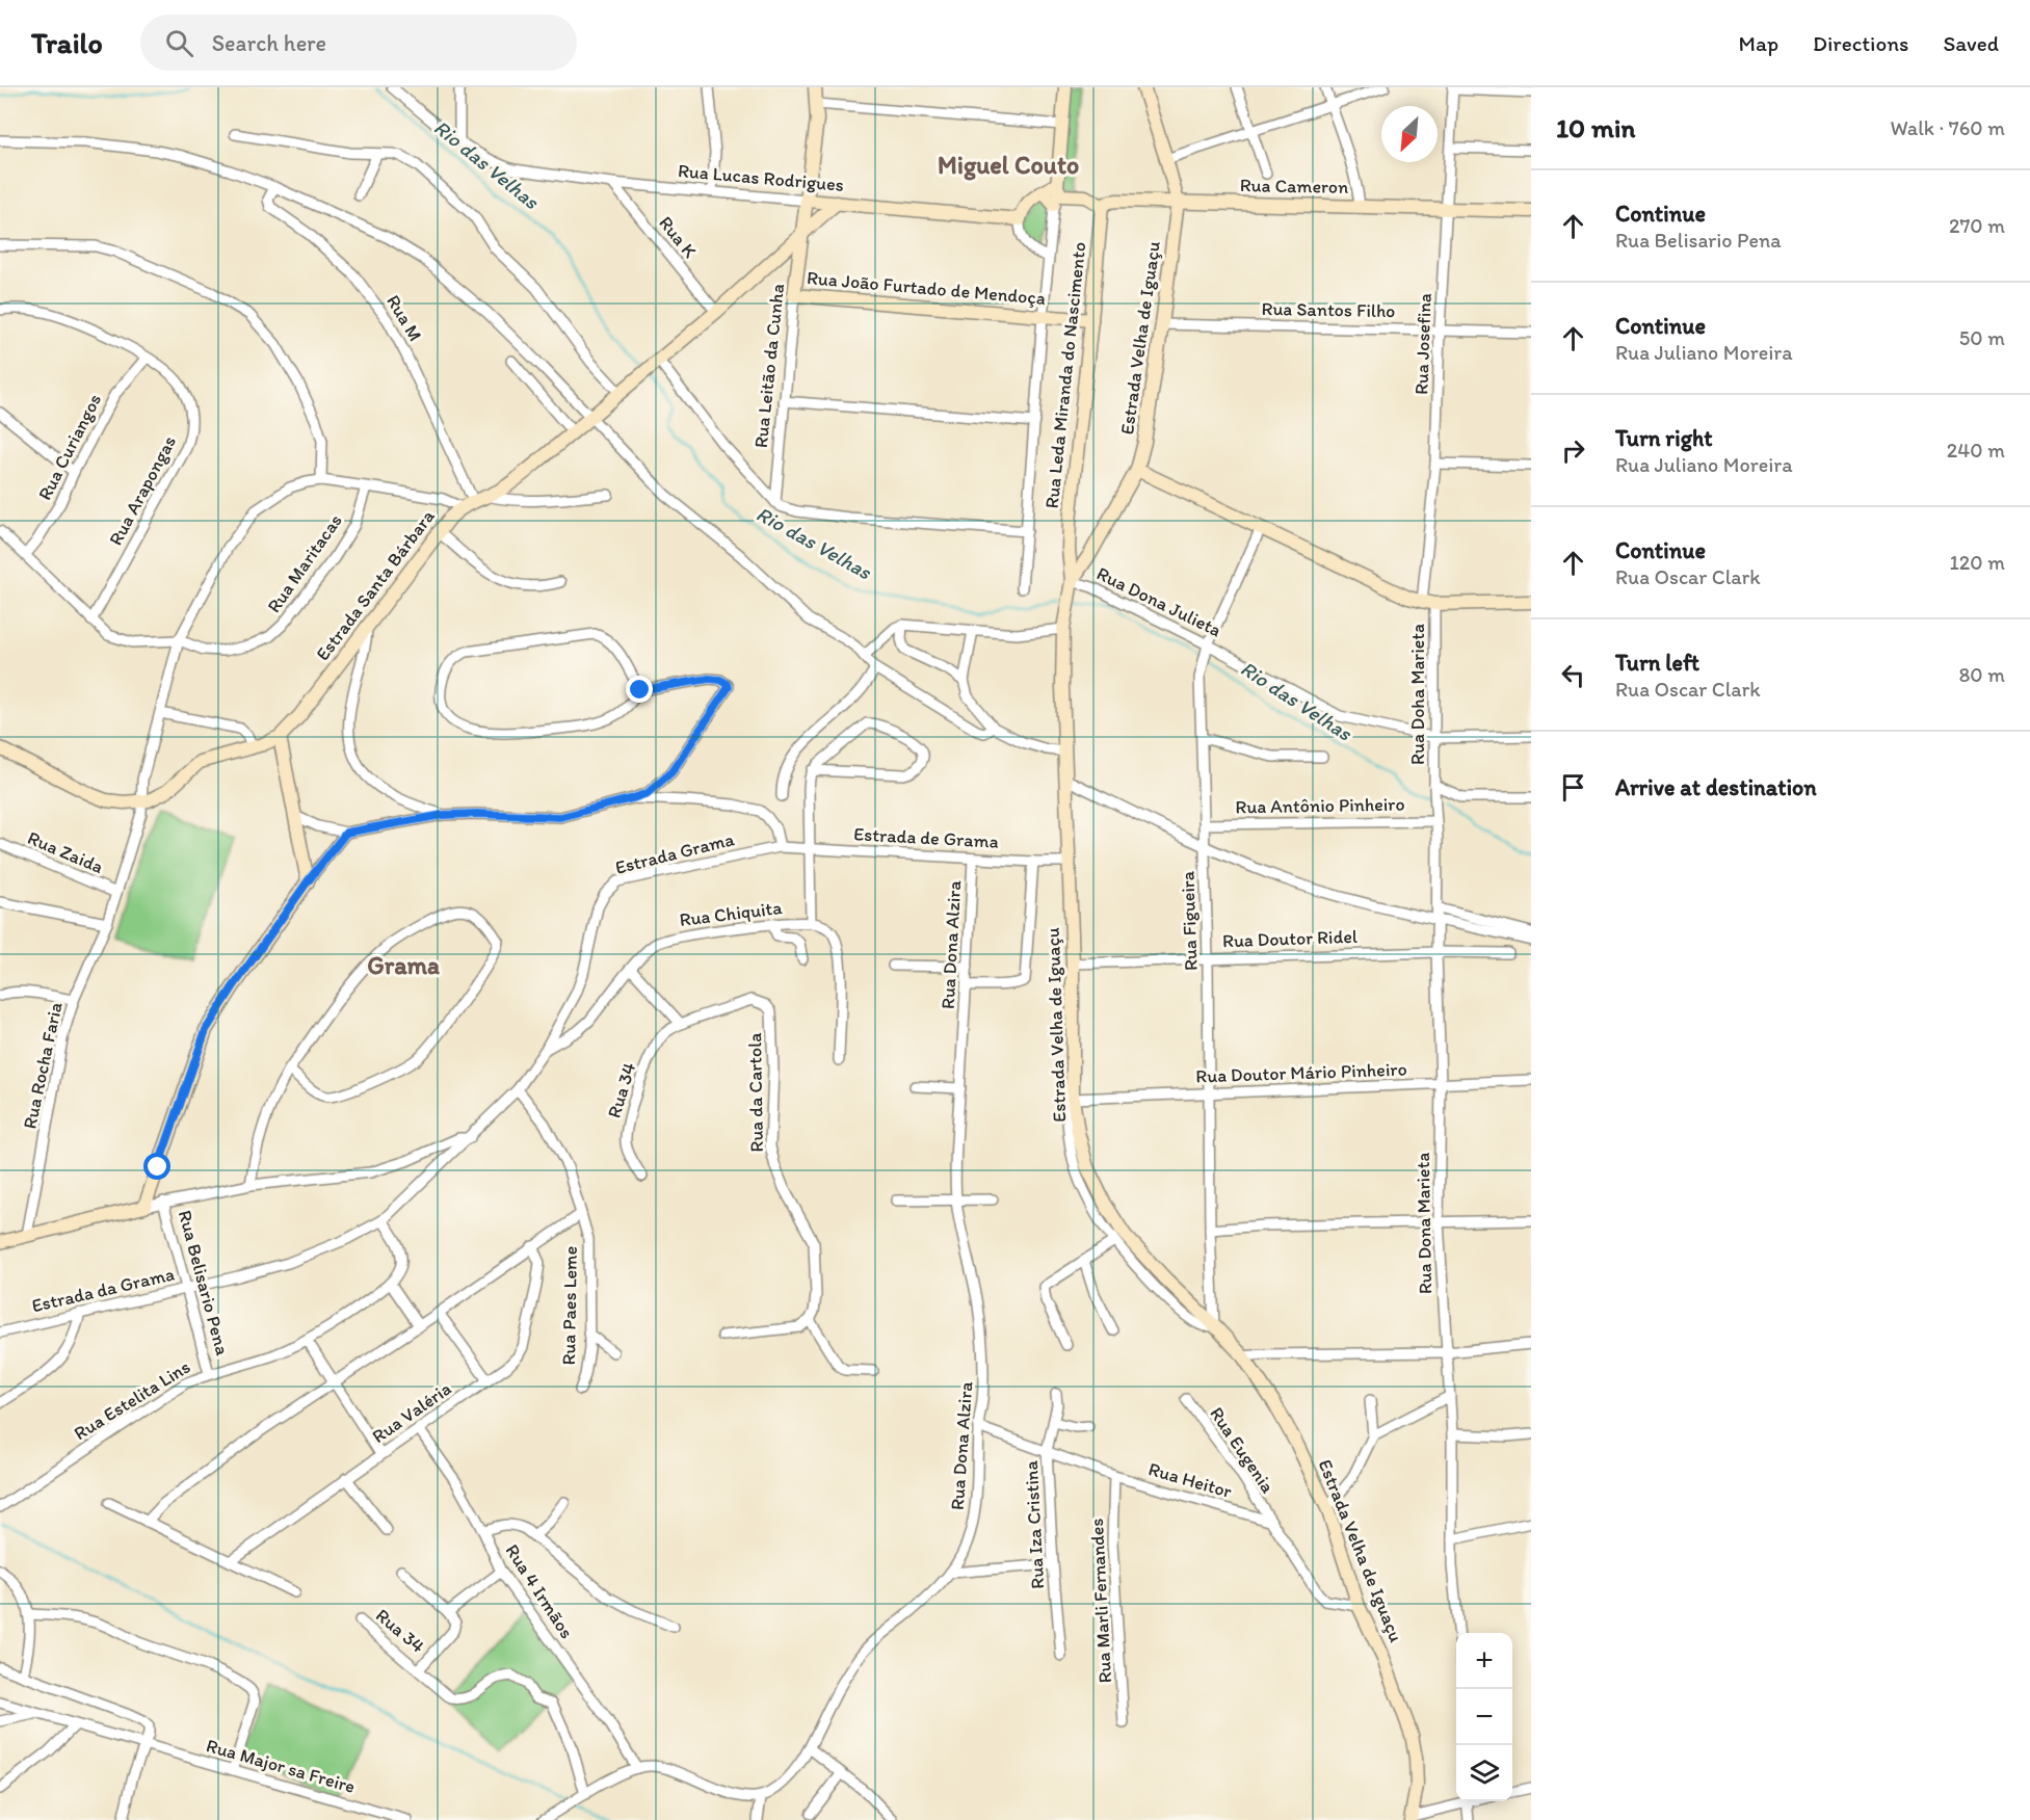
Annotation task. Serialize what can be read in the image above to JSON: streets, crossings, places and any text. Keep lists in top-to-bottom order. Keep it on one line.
{"streets":{"street":["Rua Lucas Rodrigues","Rua Cameron","Rua K","Rua João Furtado de Mendoça","Rua Santos Filho","Rua M","Estrada Velha de Iguaçu","Rua Josefina","Rua Leitão da Cunha","Rua Leda Miranda do Nascimento","Rua Curiangos","Rua Arapongas","Rua Maritacas","Estrada Santa Bárbara","Rua Dona Julieta","Rua Doha Marieta","Rua Antônio Pinheiro","Estrada de Grama","Rua Zaida","Estrada Grama","Rua Chiquita","Rua Figueira","Rua Doutor Ridel","Rua Dona Alzira","Rua Rocha Faria","Rua Doutor Mário Pinheiro","Rua 34","Rua da Cartola","Rua Dona Marieta","Rua Belisario Pena","Estrada da Grama","Rua Paes Leme","Rua Estelita Lins","Rua Valéria","Rua Eugenia","Rua Heitor","Rua Iza Cristina","Rua 4 Irmãos","Rua Marli Fernandes","Rua Major sa Freire"]},"crossings":[["Rua Lucas Rodrigues","Rua K"],["Rua Lucas Rodrigues","Rua Leitão da Cunha"],["Rua Lucas Rodrigues","Estrada Santa Bárbara"],["Rua Cameron","Estrada Velha de Iguaçu"],["Rua Cameron","Rua Josefina"],["Rua Cameron","Rua Leda Miranda do Nascimento"],["Rua K","Estrada Santa Bárbara"],["Rua João Furtado de Mendoça","Rua Leitão da Cunha"],["Rua João Furtado de Mendoça","Rua Leda Miranda do Nascimento"],["Rua Santos Filho","Estrada Velha de Iguaçu"],["Rua Santos Filho","Rua Josefina"],["Rua M","Estrada Santa Bárbara"],["Estrada Velha de Iguaçu","Rua Leda Miranda do Nascimento"],["Estrada Velha de Iguaçu","Rua Dona Julieta"],["Estrada Velha de Iguaçu","Estrada de Grama"],["Estrada Velha de Iguaçu","Rua Figueira"],["Estrada Velha de Iguaçu","Rua Doutor Ridel"],["Estrada Velha de Iguaçu","Rua Doutor Mário Pinheiro"],["Rua Josefina","Rua Doha Marieta"],["Rua Leitão da Cunha","Estrada Santa Bárbara"],["Rua Curiangos","Rua Arapongas"],["Rua Maritacas","Rua Rocha Faria"],["Estrada Santa Bárbara","Rua Rocha Faria"],["Rua Dona Julieta","Rua Doha Marieta"],["Rua Dona Julieta","Rua Figueira"],["Rua Doha Marieta","Rua Dona Marieta"],["Rua Antônio Pinheiro","Rua Figueira"],["Rua Antônio Pinheiro","Rua Dona Marieta"],["Estrada de Grama","Estrada Grama"],["Estrada de Grama","Rua Dona Alzira"],["Rua Zaida","Rua Rocha Faria"],["Estrada Grama","Rua Chiquita"],["Estrada Grama","Estrada da Grama"],["Estrada Grama","Rua Paes Leme"],["Rua Figueira","Rua Doutor Ridel"],["Rua Figueira","Rua Doutor Mário Pinheiro"],["Rua Doutor Ridel","Rua Dona Marieta"],["Rua Dona Alzira","Rua Heitor"],["Rua Doutor Mário Pinheiro","Rua Dona Marieta"],["Rua 34","Rua da Cartola"],["Rua Belisario Pena","Estrada da Grama"],["Rua Belisario Pena","Rua Estelita Lins"],["Rua Valéria","Rua 4 Irmãos"],["Rua Eugenia","Rua Heitor"],["Rua Heitor","Rua Iza Cristina"],["Rua Heitor","Rua Marli Fernandes"]],"districts":["Miguel Couto","Grama"],"water":["Rio das Velhas"],"north":"bottom left","page":{"header":"Trailo","search":"Search here","nav":["Map","Directions","Saved"],"heading":["10 min","Walk · 760 m"],"list":[["Continue","Rua Belisario Pena","270 m"],["Continue","Rua Juliano Moreira","50 m"],["Turn right","Rua Juliano Moreira","240 m"],["Continue","Rua Oscar Clark","120 m"],["Turn left","Rua Oscar Clark","80 m"],"Arrive at destination"],"map_buttons":["+","−"]}}
